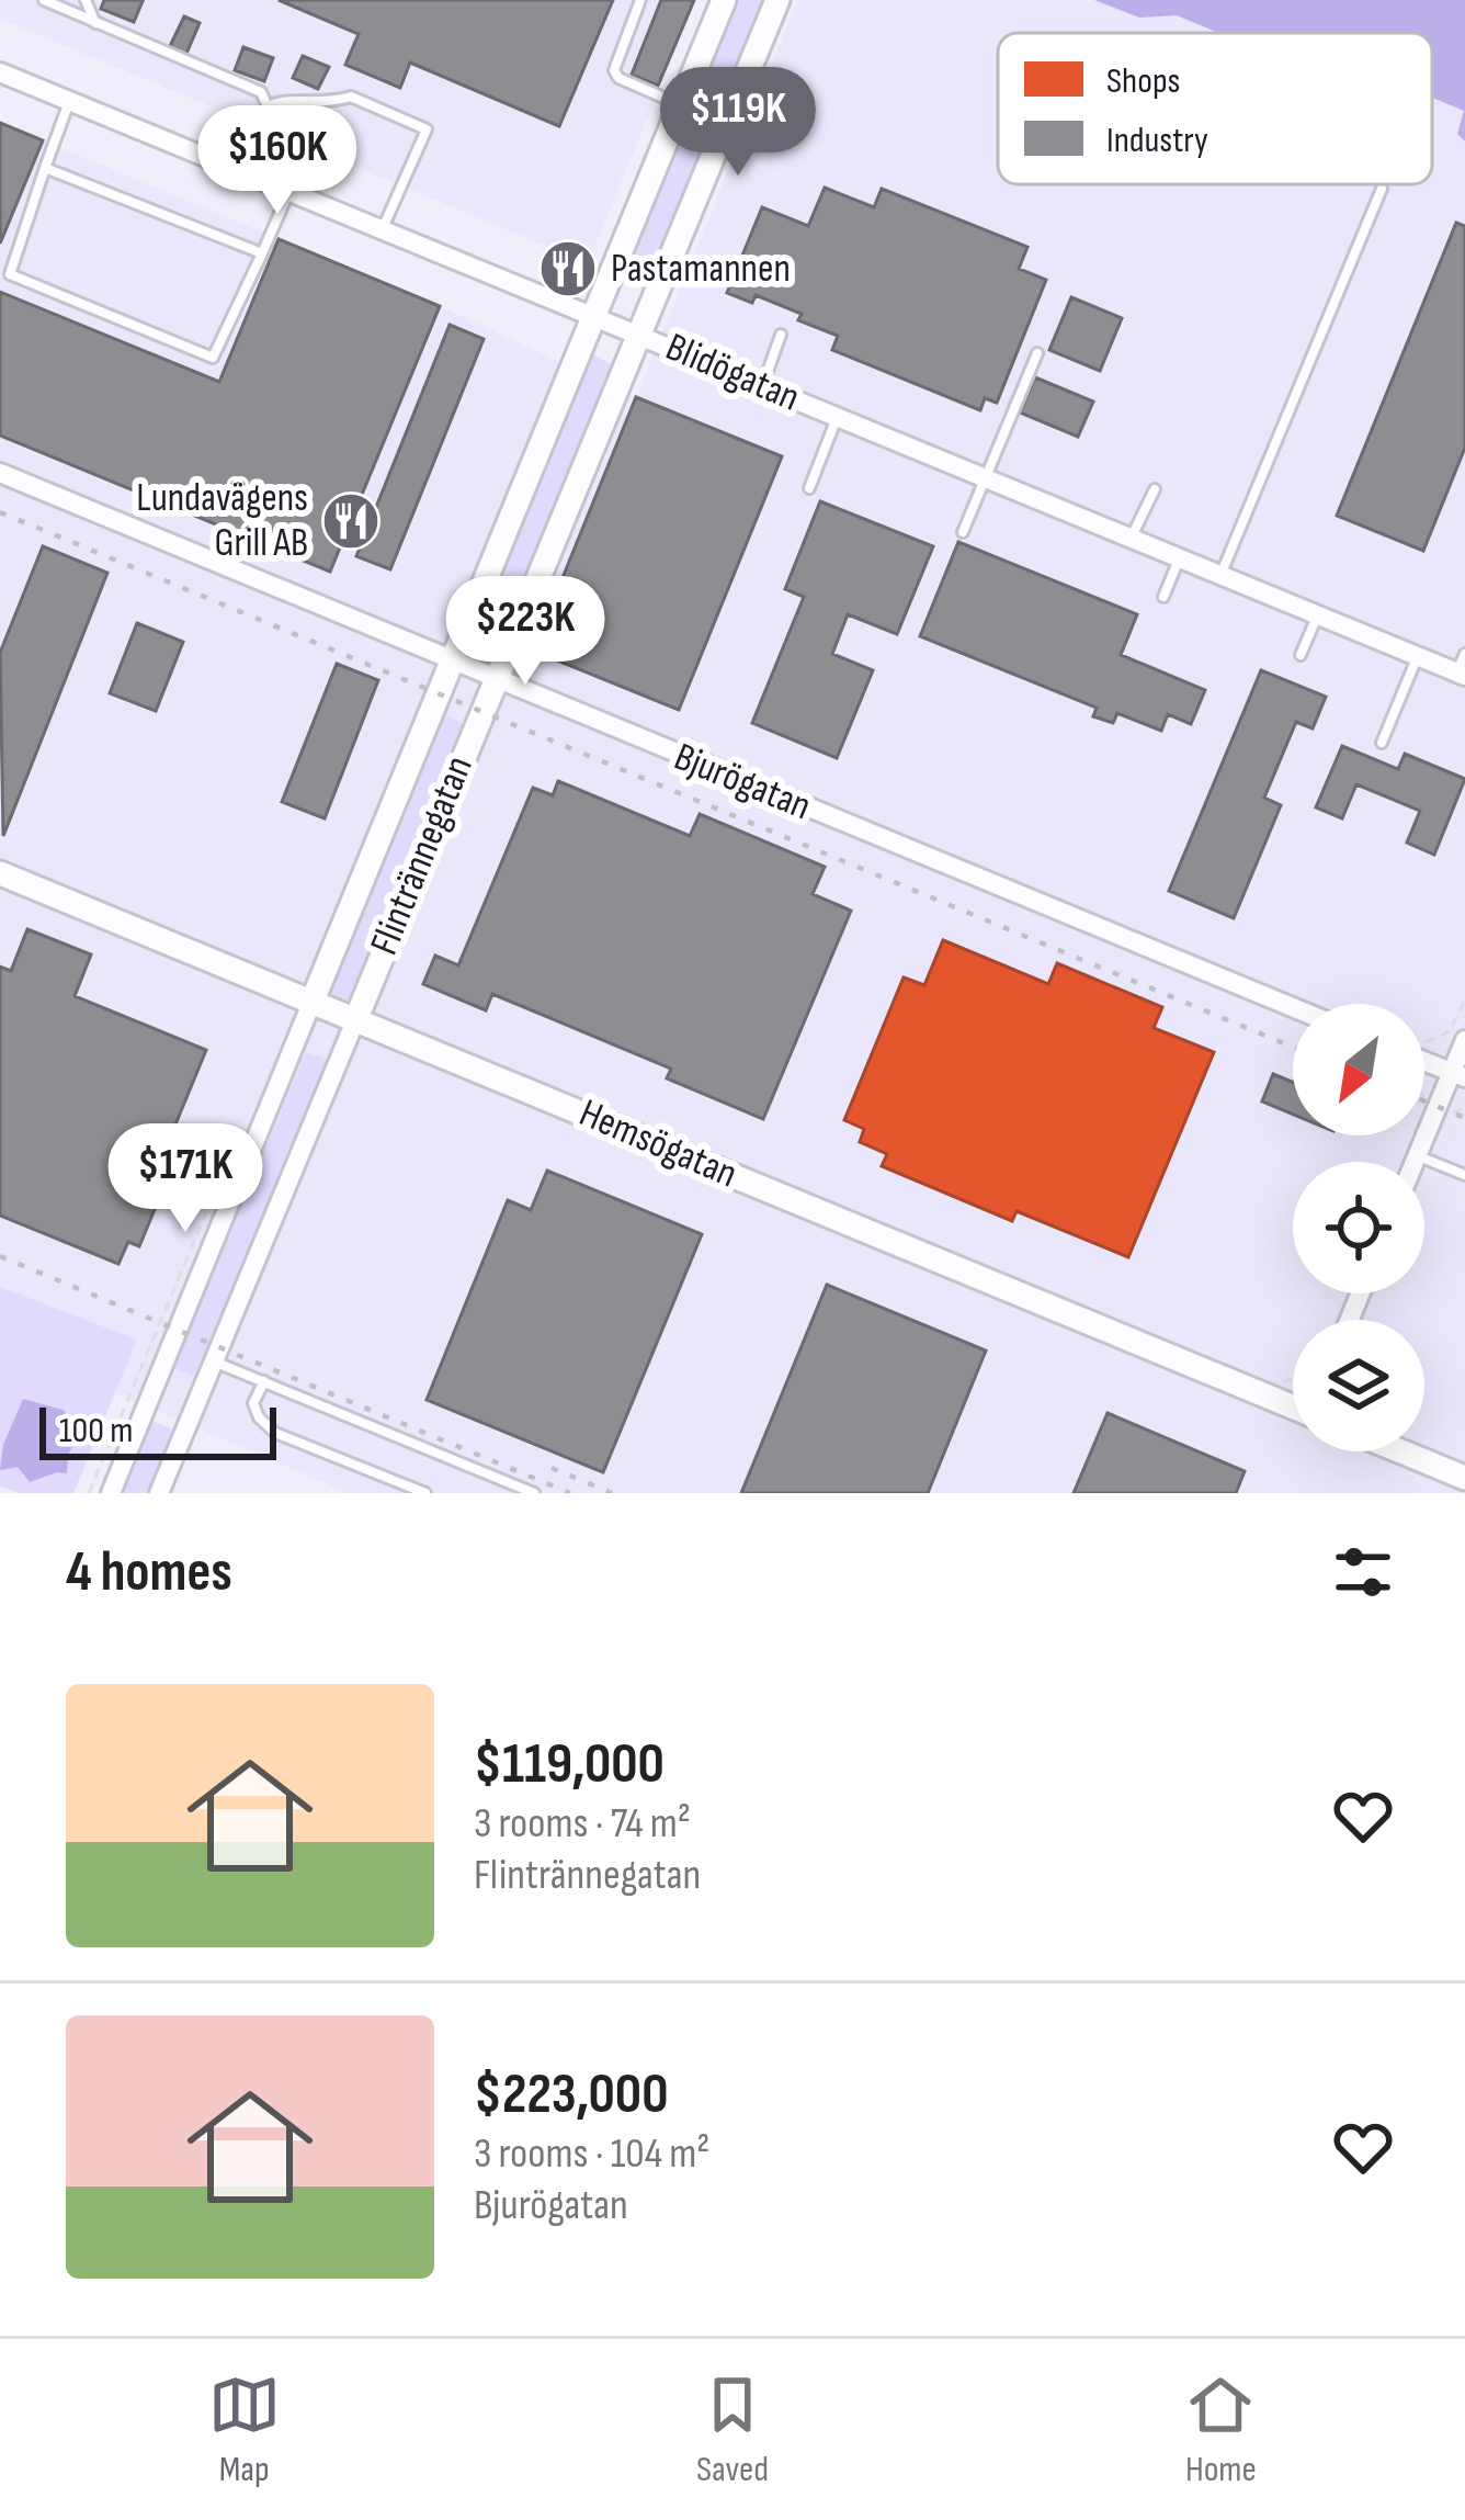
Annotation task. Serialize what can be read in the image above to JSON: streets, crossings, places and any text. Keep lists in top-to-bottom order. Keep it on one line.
{"streets":{"street":["Blidögatan","Bjurögatan","Flintrännegatan","Hemsögatan"]},"crossings":[["Blidögatan","Flintrännegatan"],["Bjurögatan","Flintrännegatan"],["Flintrännegatan","Hemsögatan"]],"places":{"restaurant":["Pastamannen","Lundavägens Grill AB"]},"legend":["Shops","Industry"],"scale_bar":"100 m","north":"bottom left","page":{"price":["$119K","$160K","$223K","$171K"],"scale":"100 m","heading":"4 homes","list":[{"name":"$119,000","note":"3 rooms · 74 m² · Flintrännegatan"},{"name":"$223,000","note":"3 rooms · 104 m² · Bjurögatan"}],"tabs":["Map","Saved","Home"]}}
